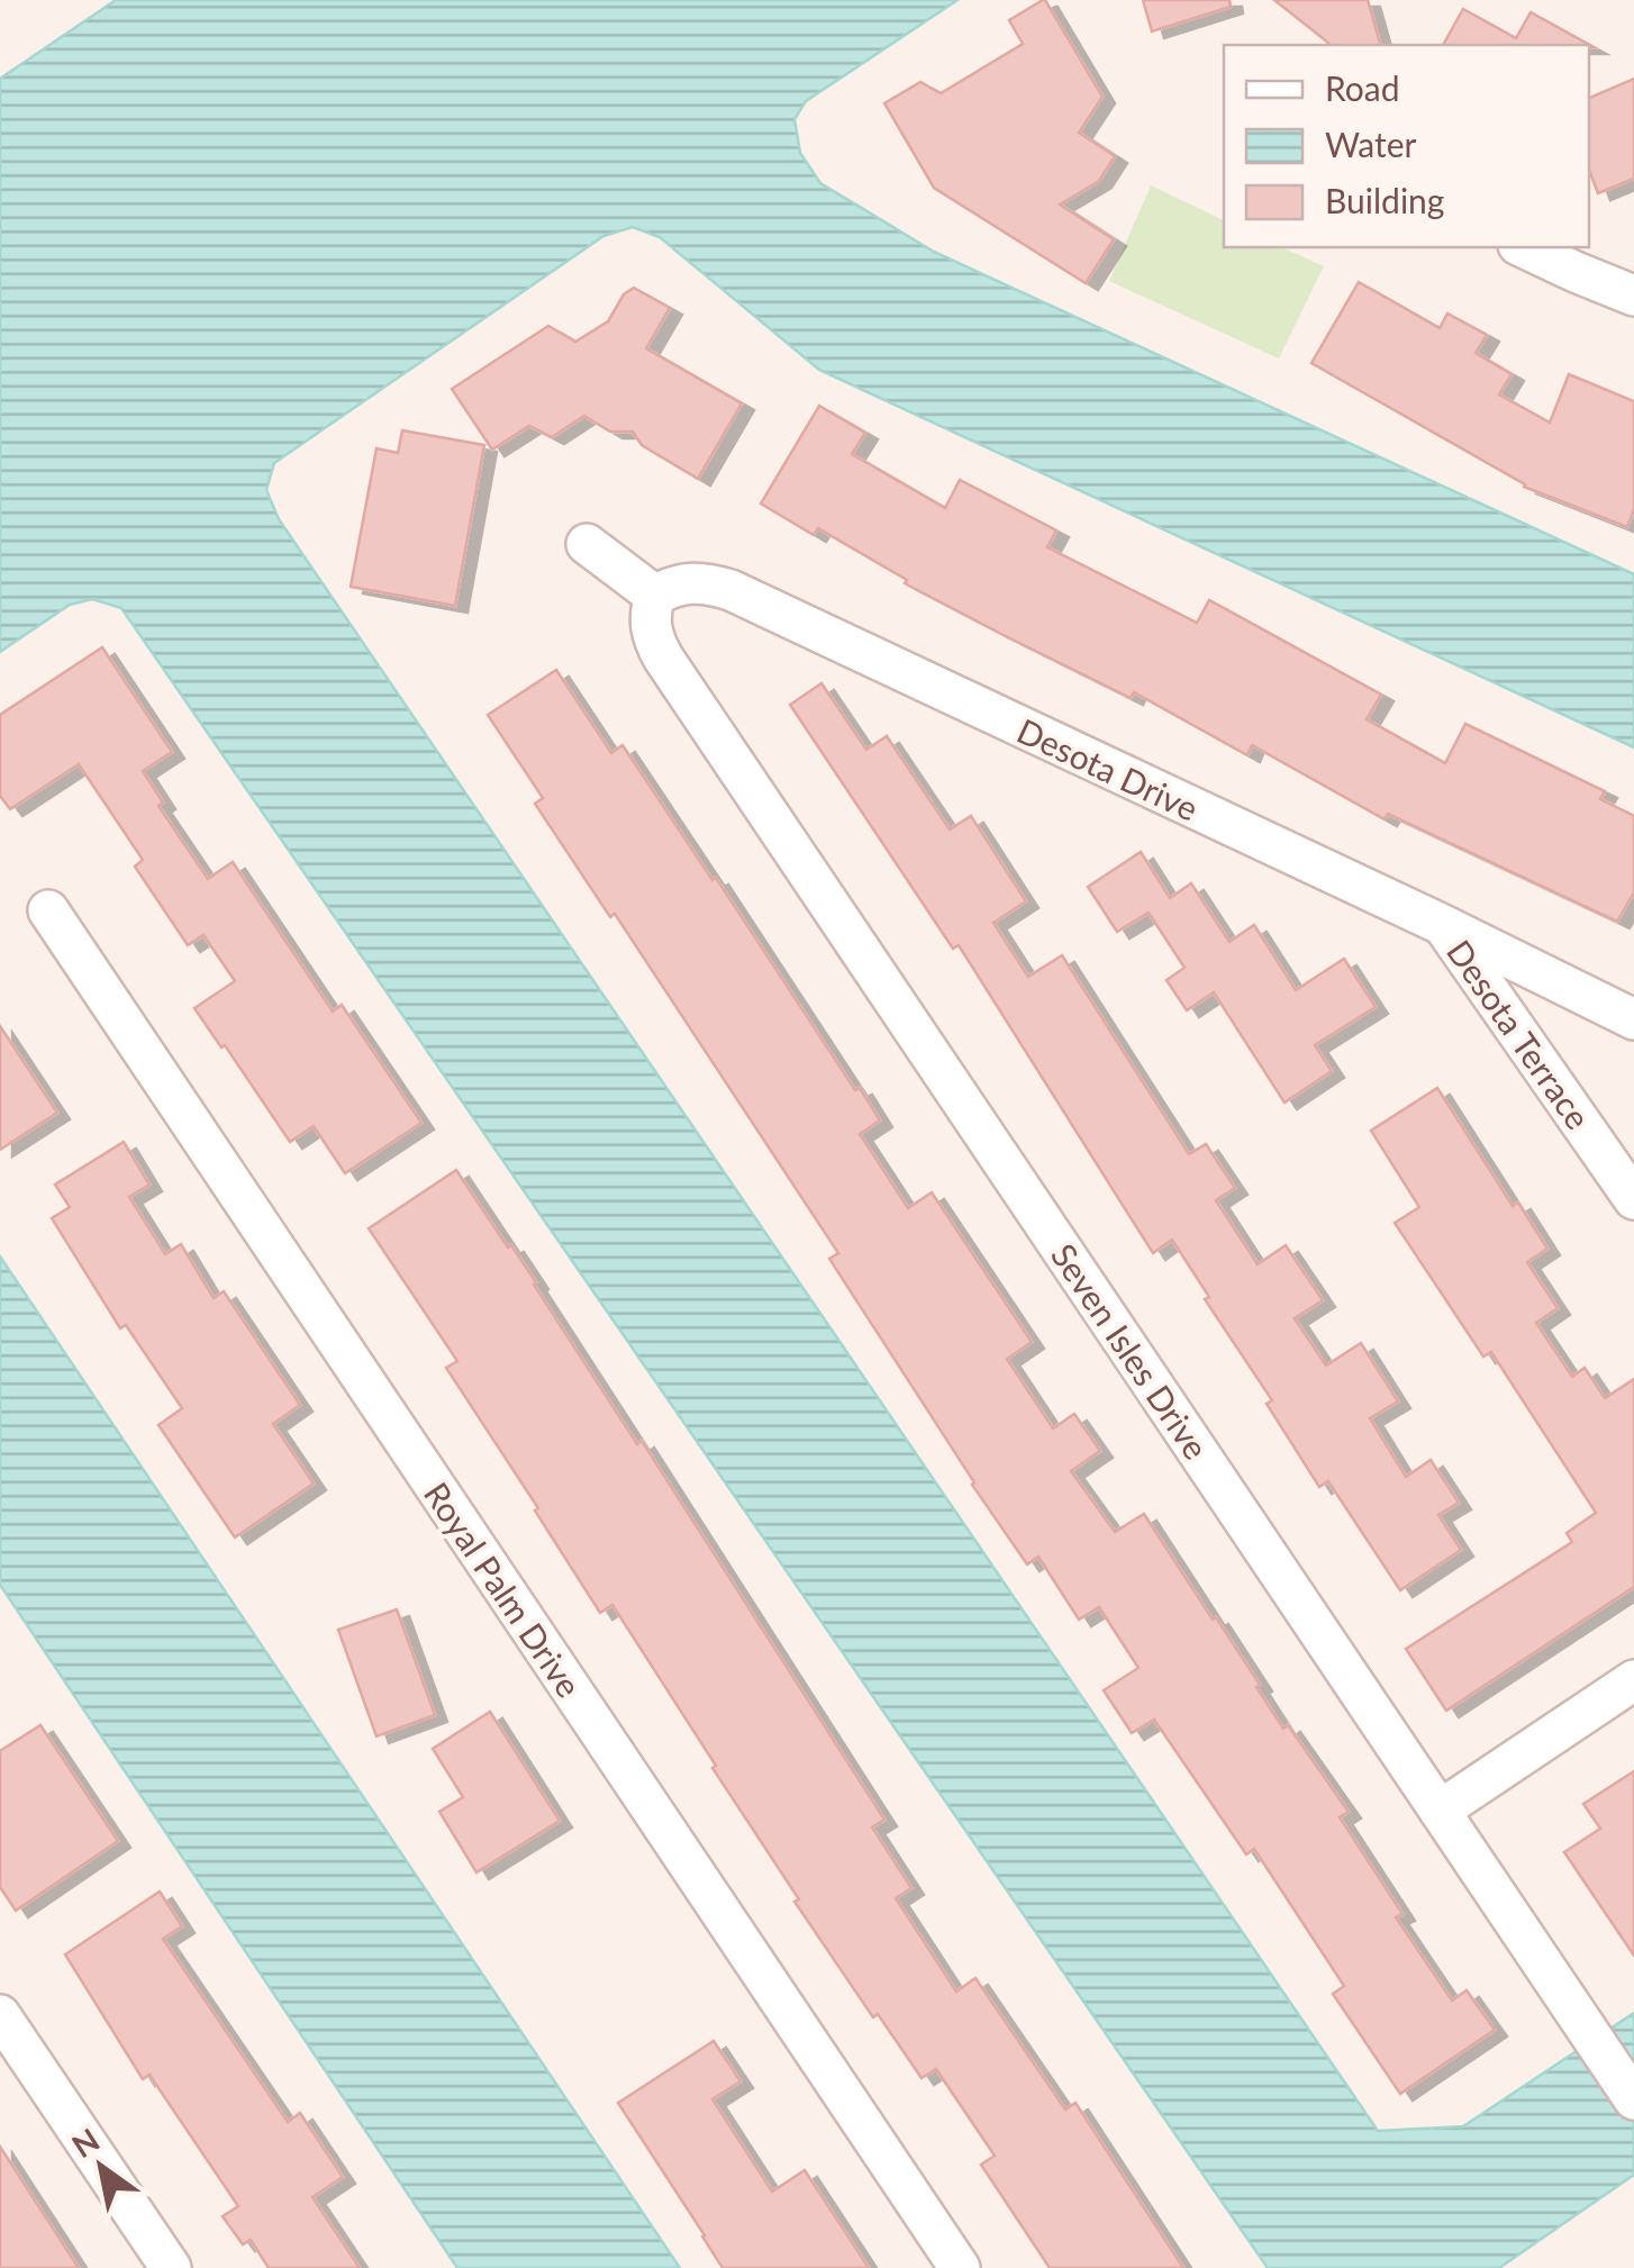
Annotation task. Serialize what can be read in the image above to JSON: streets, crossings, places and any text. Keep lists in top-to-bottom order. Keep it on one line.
{"streets":{"street":["Desota Drive","Desota Terrace","Seven Isles Drive","Royal Palm Drive"]},"crossings":[["Desota Drive","Desota Terrace"],["Desota Drive","Seven Isles Drive"]],"legend":["Road","Water","Building"],"north":"top left"}
